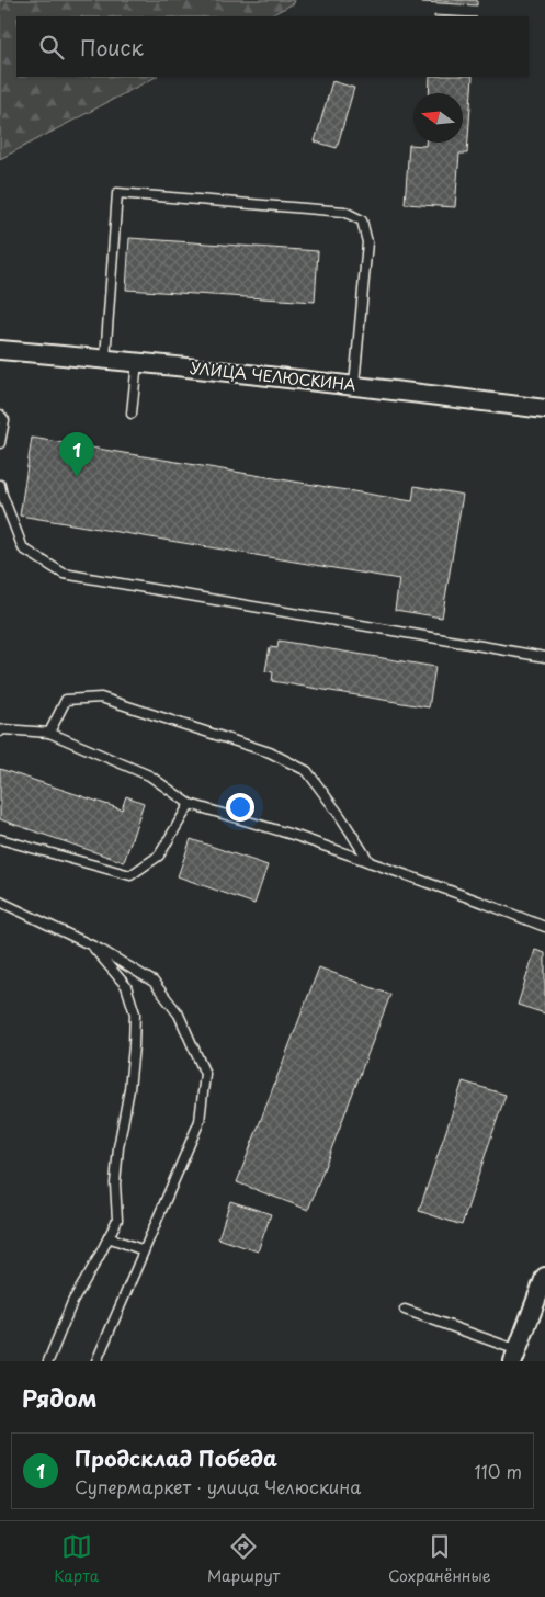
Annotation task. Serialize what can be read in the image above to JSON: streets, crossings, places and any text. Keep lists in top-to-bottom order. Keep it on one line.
{"streets":{"street":["УЛИЦА ЧЕЛЮСКИНА"]},"north":"left","page":{"search":"Поиск","pins":"1","heading":"Рядом","list":[{"mark":"1","name":"Продсклад Победа","note":"Супермаркет · улица Челюскина","value":"110 m"}],"nav":["Карта","Маршрут","Сохранённые"]}}
